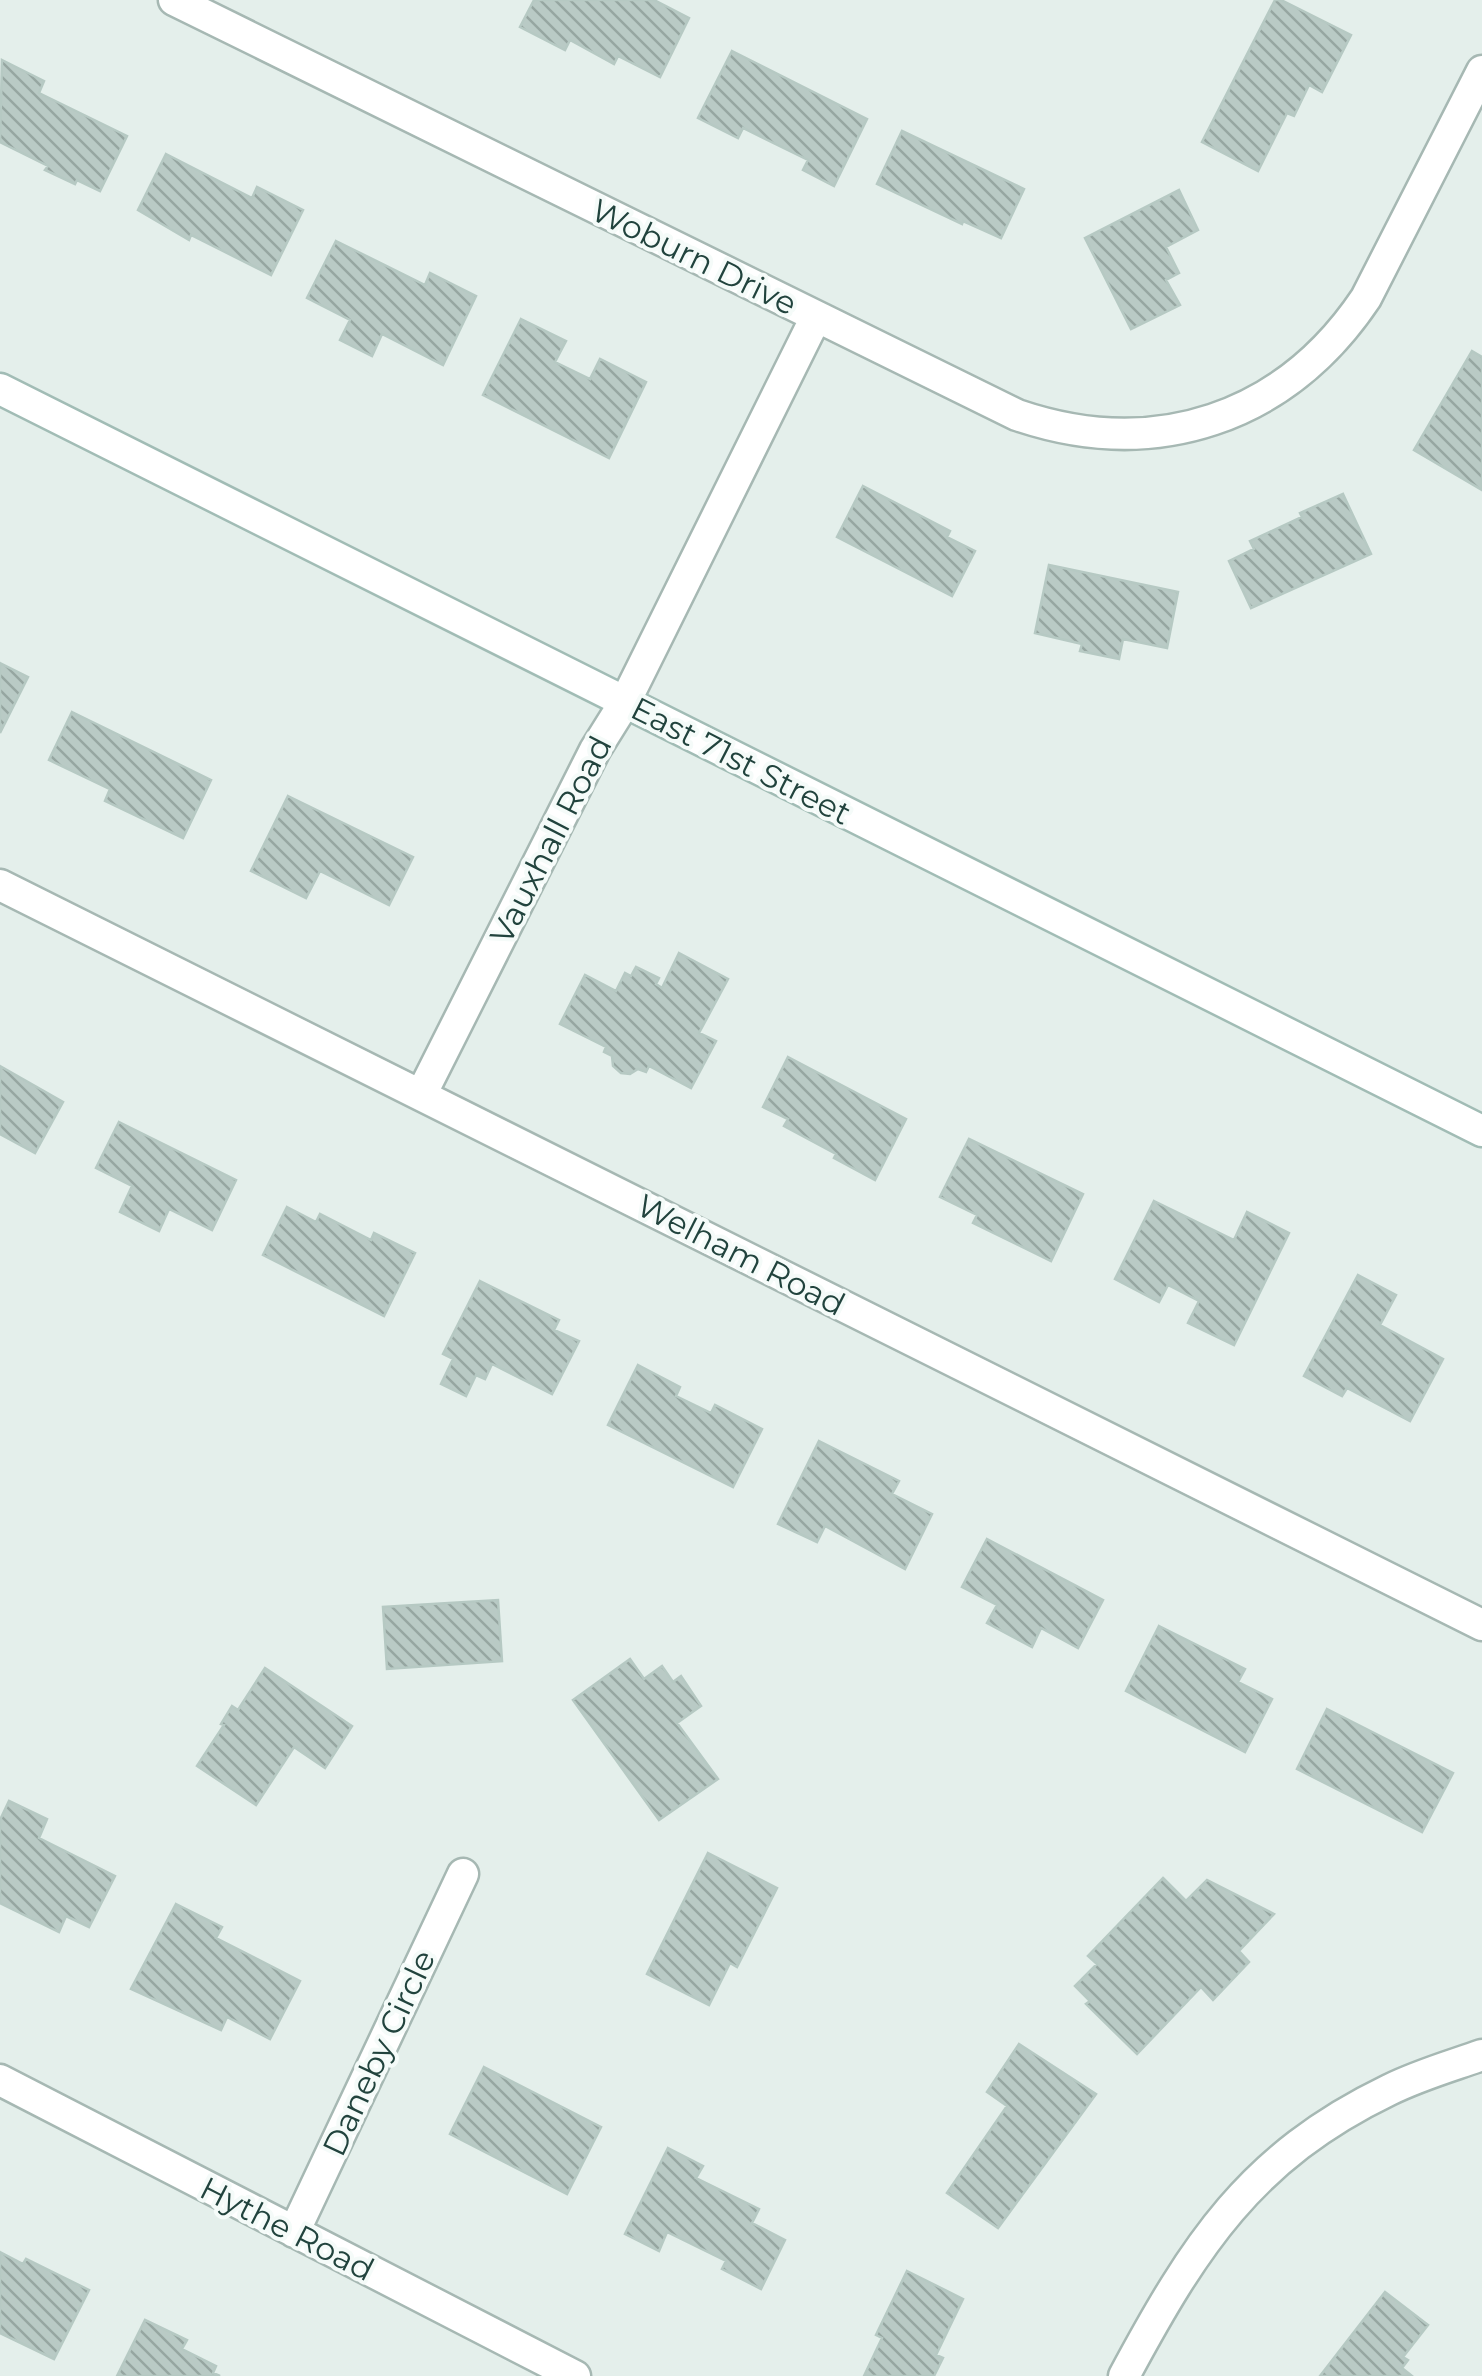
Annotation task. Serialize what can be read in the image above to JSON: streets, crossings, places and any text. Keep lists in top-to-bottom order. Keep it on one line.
{"streets":{"street":["Woburn Drive","East 71st Street","Vauxhall Road","Welham Road","Daneby Circle","Hythe Road"]},"crossings":[["Woburn Drive","Vauxhall Road"],["East 71st Street","Vauxhall Road"],["Vauxhall Road","Welham Road"],["Daneby Circle","Hythe Road"]]}
